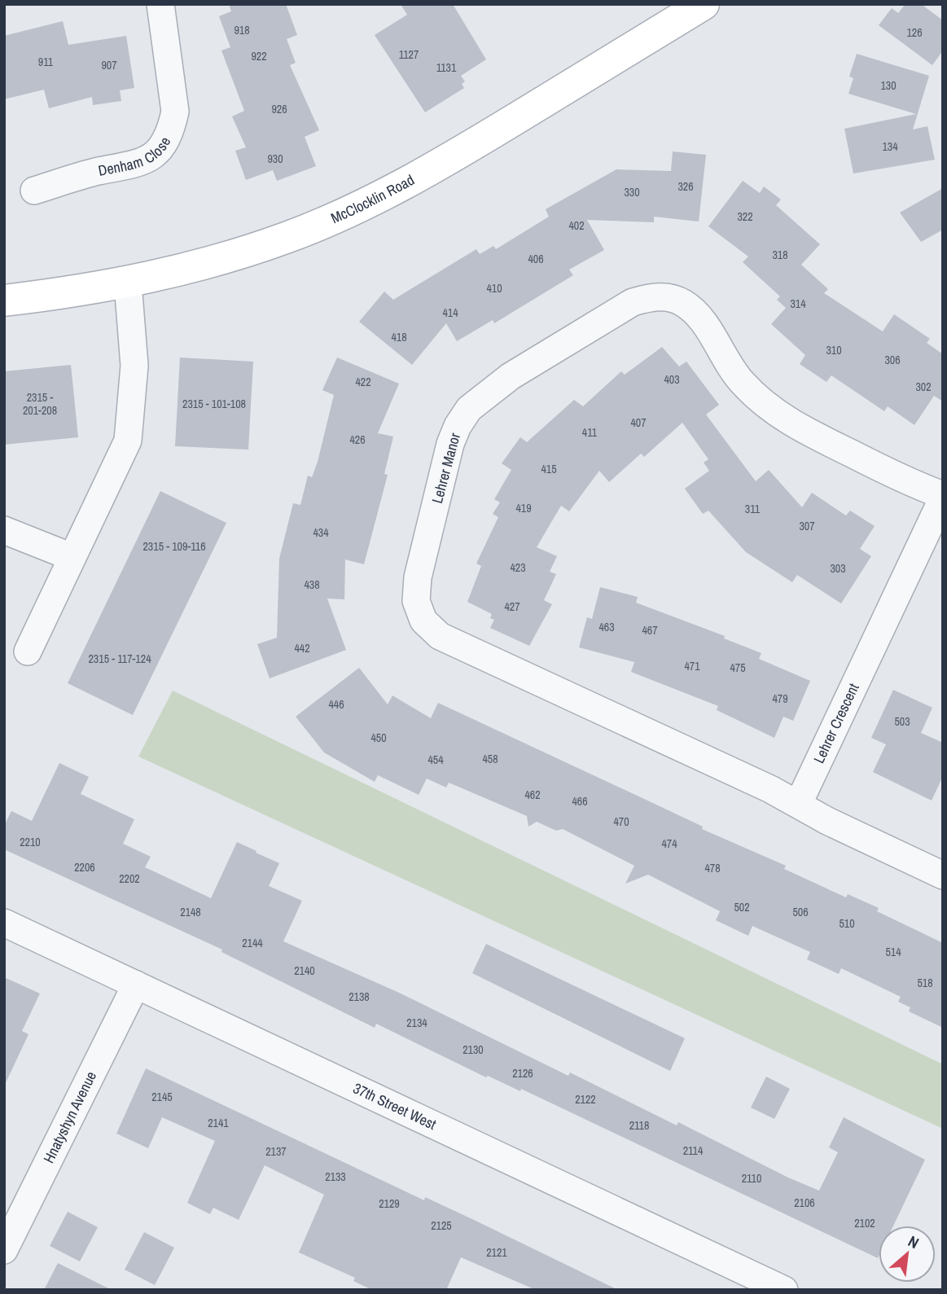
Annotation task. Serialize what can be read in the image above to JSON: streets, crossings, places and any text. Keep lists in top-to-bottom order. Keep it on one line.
{"streets":{"street":["Denham Close","McClocklin Road","Lehrer Manor","Lehrer Crescent","37th Street West","Hnatyshyn Avenue"]},"crossings":[["Lehrer Manor","Lehrer Crescent"],["37th Street West","Hnatyshyn Avenue"]],"house_numbers":["918","126","1127","922","911","907","1131","130","926","134","930","326","330","322","402","318","406","410","314","414","418","310","306","403","422","302","2315 - 201-208","2315 - 101-108","407","411","426","415","419","311","307","434","2315 - 109-116","423","303","438","427","463","467","442","2315 - 117-124","471","475","479","446","503","450","458","454","462","466","470","2210","474","2206","478","2202","502","2148","506","510","2144","514","2140","518","2138","2134","2130","2126","2145","2122","2141","2118","2114","2137","2133","2110","2106","2129","2102","2125","2121"],"north":"top right"}
